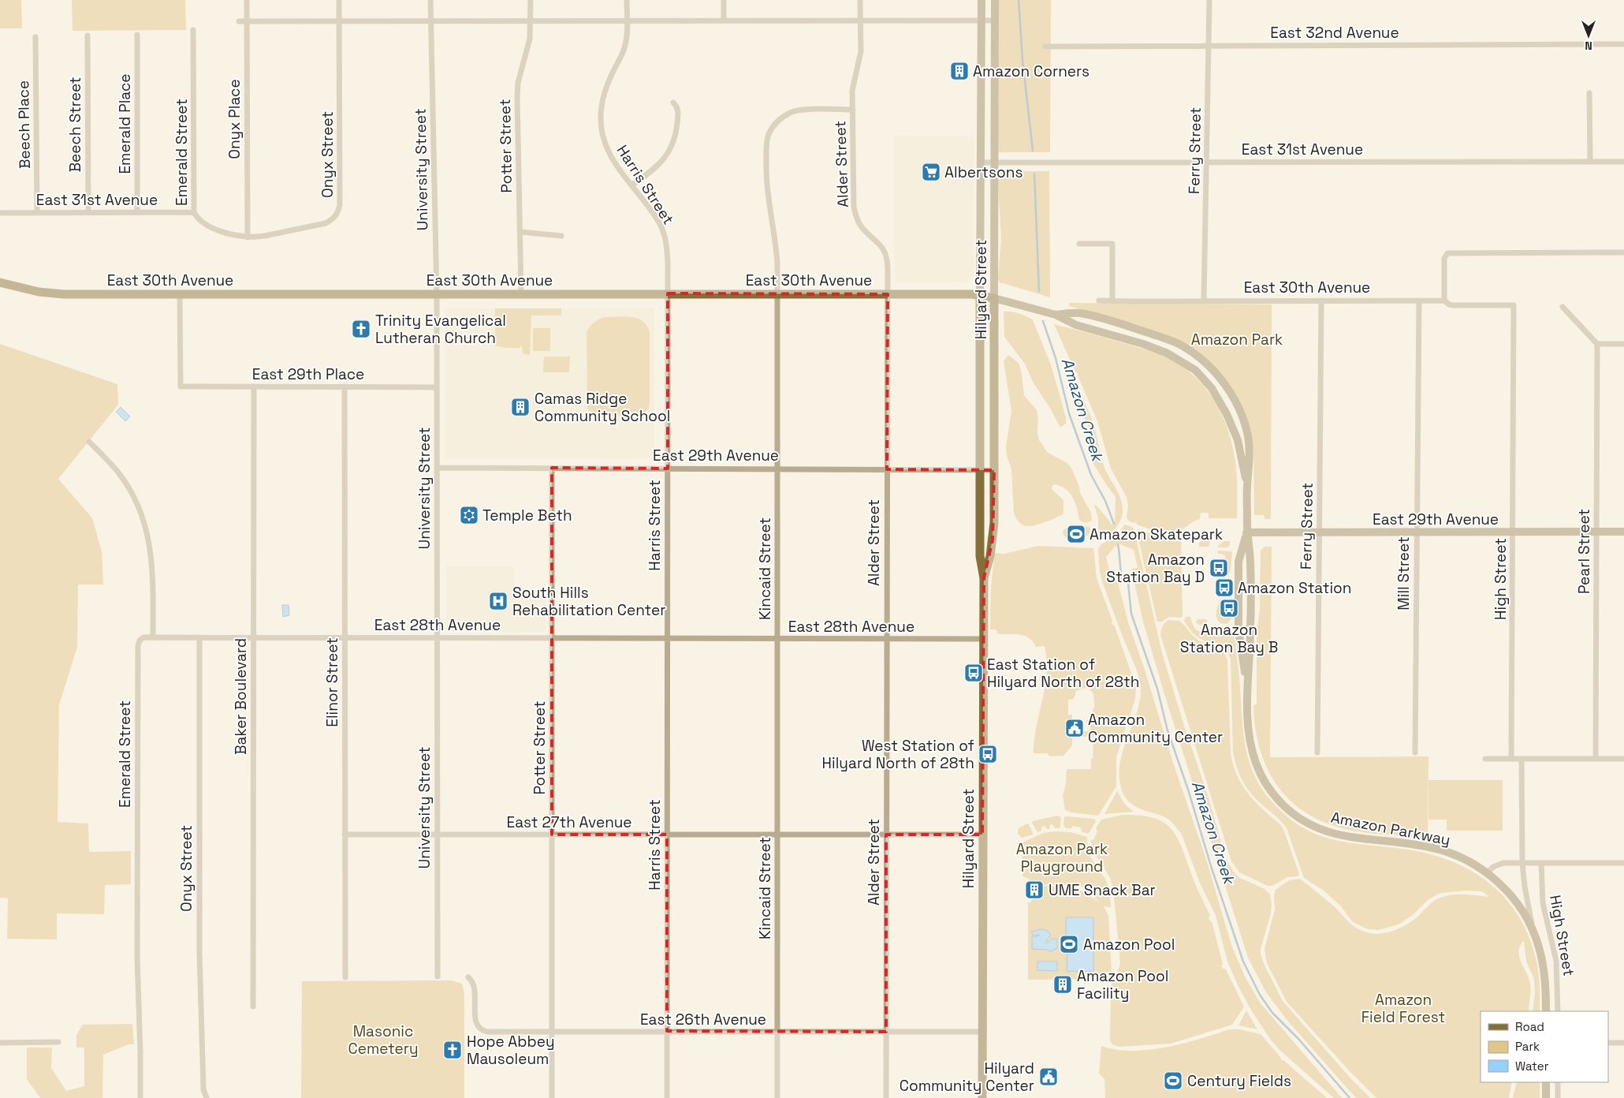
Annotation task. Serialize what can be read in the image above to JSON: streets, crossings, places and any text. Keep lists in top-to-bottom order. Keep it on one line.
{"streets":{"main road":["East 30th Avenue","Hilyard Street","East 29th Avenue","Amazon Parkway"],"street":["East 32nd Avenue","Onyx Place","Emerald Place","Beech Place","Beech Street","Potter Street","East 31st Avenue","Ferry Street","Emerald Street","Onyx Street","Alder Street","University Street","Harris Street","East 29th Place","Pearl Street","Kincaid Street","Mill Street","High Street","East 28th Avenue","Elinor Street","Baker Boulevard","East 27th Avenue","East 26th Avenue"]},"crossings":[["East 32nd Avenue","Ferry Street"],["Onyx Place","Emerald Street"],["Onyx Place","Onyx Street"],["Emerald Place","East 31st Avenue"],["Beech Place","East 31st Avenue"],["Beech Street","East 31st Avenue"],["Potter Street","East 30th Avenue"],["Potter Street","East 29th Avenue"],["Potter Street","East 28th Avenue"],["Potter Street","East 27th Avenue"],["Potter Street","East 26th Avenue"],["East 31st Avenue","Ferry Street"],["East 31st Avenue","Emerald Street"],["East 31st Avenue","Hilyard Street"],["Ferry Street","East 30th Avenue"],["Ferry Street","East 29th Avenue"],["Emerald Street","Onyx Street"],["Emerald Street","East 28th Avenue"],["Onyx Street","East 28th Avenue"],["Alder Street","East 30th Avenue"],["Alder Street","East 29th Avenue"],["Alder Street","Kincaid Street"],["Alder Street","East 28th Avenue"],["Alder Street","East 27th Avenue"],["Alder Street","East 26th Avenue"],["University Street","East 30th Avenue"],["University Street","East 29th Place"],["University Street","East 29th Avenue"],["University Street","East 28th Avenue"],["University Street","East 27th Avenue"],["Harris Street","East 30th Avenue"],["Harris Street","East 29th Avenue"],["Harris Street","East 28th Avenue"],["Harris Street","East 27th Avenue"],["Harris Street","East 26th Avenue"],["East 30th Avenue","Hilyard Street"],["East 30th Avenue","East 29th Place"],["East 30th Avenue","Kincaid Street"],["East 30th Avenue","Mill Street"],["East 30th Avenue","High Street"],["East 30th Avenue","Amazon Parkway"],["Hilyard Street","East 29th Avenue"],["Hilyard Street","East 28th Avenue"],["Hilyard Street","East 27th Avenue"],["Hilyard Street","Amazon Parkway"],["Hilyard Street","East 26th Avenue"],["East 29th Place","Elinor Street"],["East 29th Place","Baker Boulevard"],["East 29th Avenue","Pearl Street"],["East 29th Avenue","Kincaid Street"],["East 29th Avenue","Mill Street"],["East 29th Avenue","High Street"],["East 29th Avenue","Amazon Parkway"],["Kincaid Street","East 28th Avenue"],["Kincaid Street","East 27th Avenue"],["Kincaid Street","East 26th Avenue"],["High Street","Amazon Parkway"],["East 28th Avenue","Elinor Street"],["East 28th Avenue","Baker Boulevard"],["Elinor Street","East 27th Avenue"]],"water":["Amazon Creek"],"parks":["Amazon Park","Amazon Park Playground","Amazon Field Forest","Masonic Cemetery"],"places":{"building":["Amazon Corners","Camas Ridge Community School","UME Snack Bar","Amazon Pool Facility"],"supermarket":["Albertsons"],"church":["Trinity Evangelical Lutheran Church","Hope Abbey Mausoleum"],"synagogue":["Temple Beth"],"sports":["Amazon Skatepark","Amazon Pool","Century Fields"],"bus stop":["Amazon Station Bay D","Amazon Station","Amazon Station Bay B","East Station of Hilyard North of 28th","West Station of Hilyard North of 28th"],"hospital":["South Hills Rehabilitation Center"],"public building":["Amazon Community Center","Hilyard Community Center"]},"legend":["Road","Park","Water"],"north":"bottom"}
